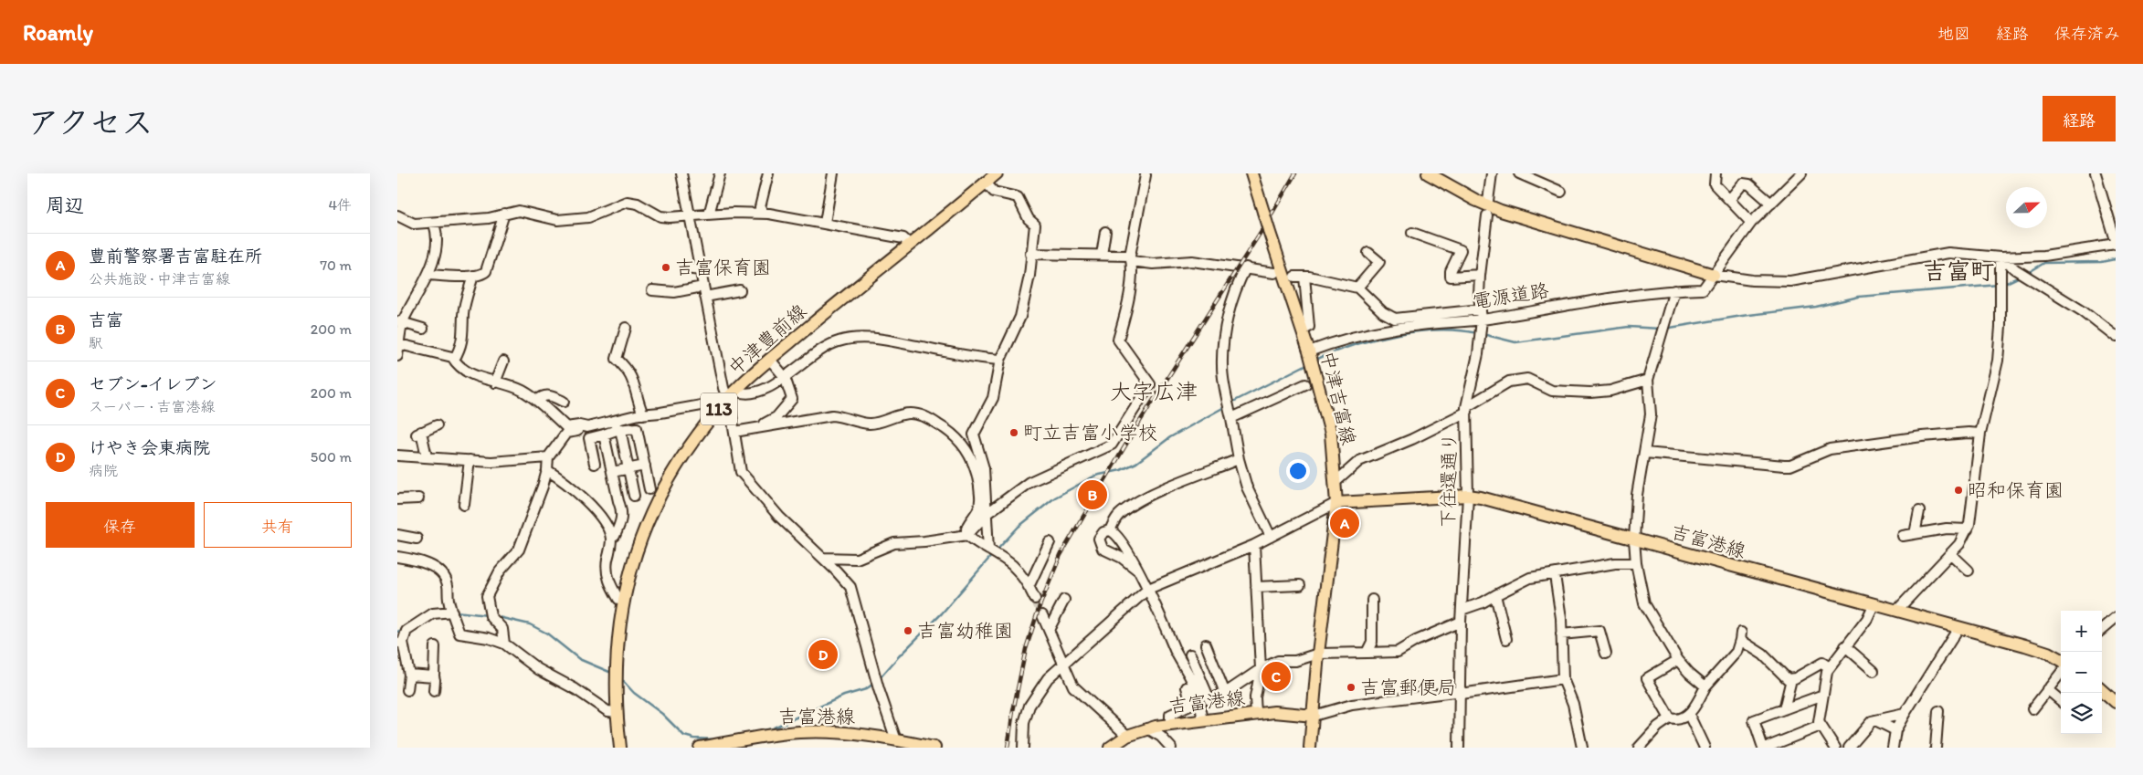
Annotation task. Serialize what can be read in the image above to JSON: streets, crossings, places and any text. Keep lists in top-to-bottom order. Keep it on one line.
{"streets":{"main road":["中津豊前線","中津吉富線","113","吉富港線"],"street":["電源道路","下往還通り"]},"crossings":[["電源道路","中津吉富線"],["電源道路","下往還通り"],["中津吉富線","吉富港線"],["下往還通り","吉富港線"]],"districts":["吉富町","大字広津"],"places":["吉富保育園","町立吉富小学校","昭和保育園","吉富幼稚園","吉富郵便局"],"north":"right","page":{"header":"Roamly","nav":["地図","経路","保存済み"],"title":"アクセス","buttons":["経路",["保存","共有"]],"heading":["周辺","4件"],"list":[{"mark":"A","name":"豊前警察署吉富駐在所","note":"公共施設 · 中津吉富線","value":"70 m"},{"mark":"B","name":"吉富","note":"駅","value":"200 m"},{"mark":"C","name":"セブン-イレブン","note":"スーパー · 吉富港線","value":"200 m"},{"mark":"D","name":"けやき会東病院","note":"病院","value":"500 m"}],"pins":["B","A","D","C"],"map_buttons":["+","−"]}}
